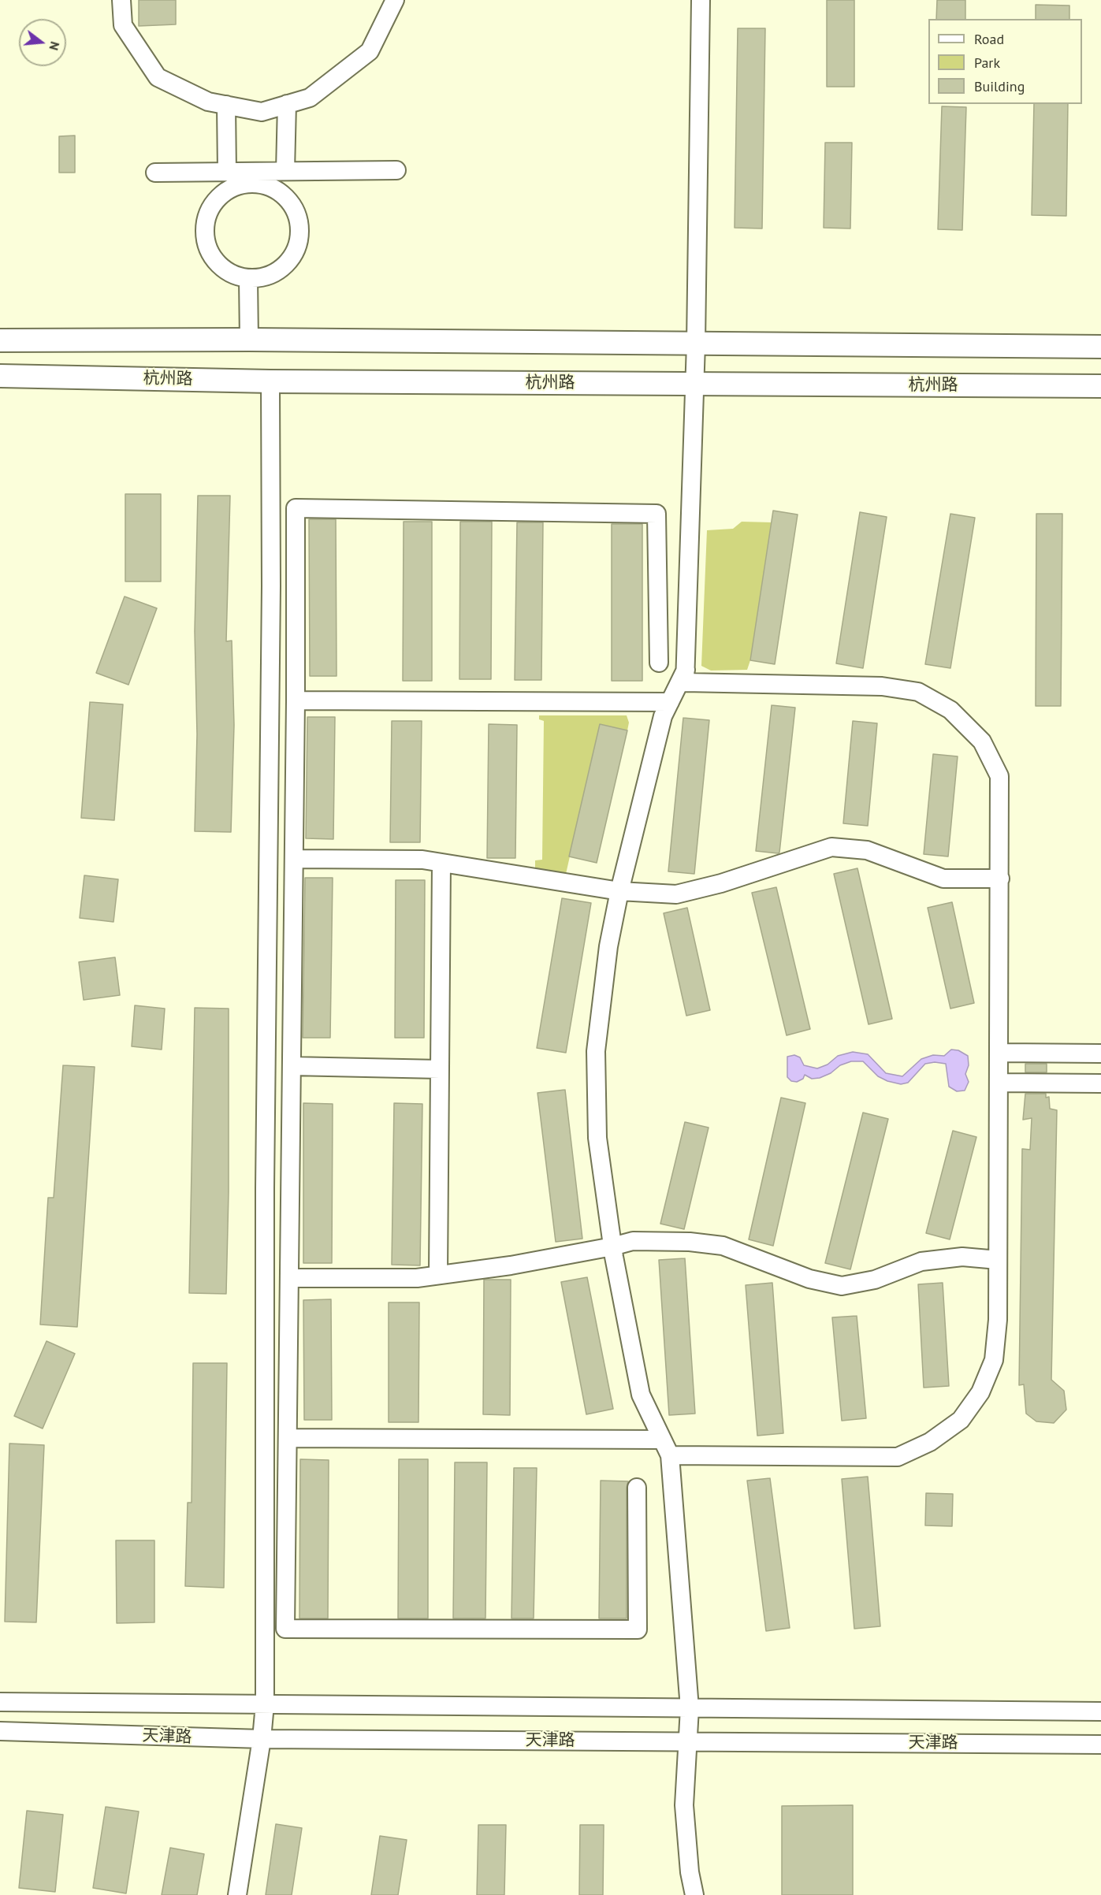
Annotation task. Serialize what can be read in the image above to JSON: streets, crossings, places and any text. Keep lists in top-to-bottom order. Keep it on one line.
{"streets":{"main road":["杭州路"],"street":["天津路"]},"legend":["Road","Park","Building"],"north":"right"}
